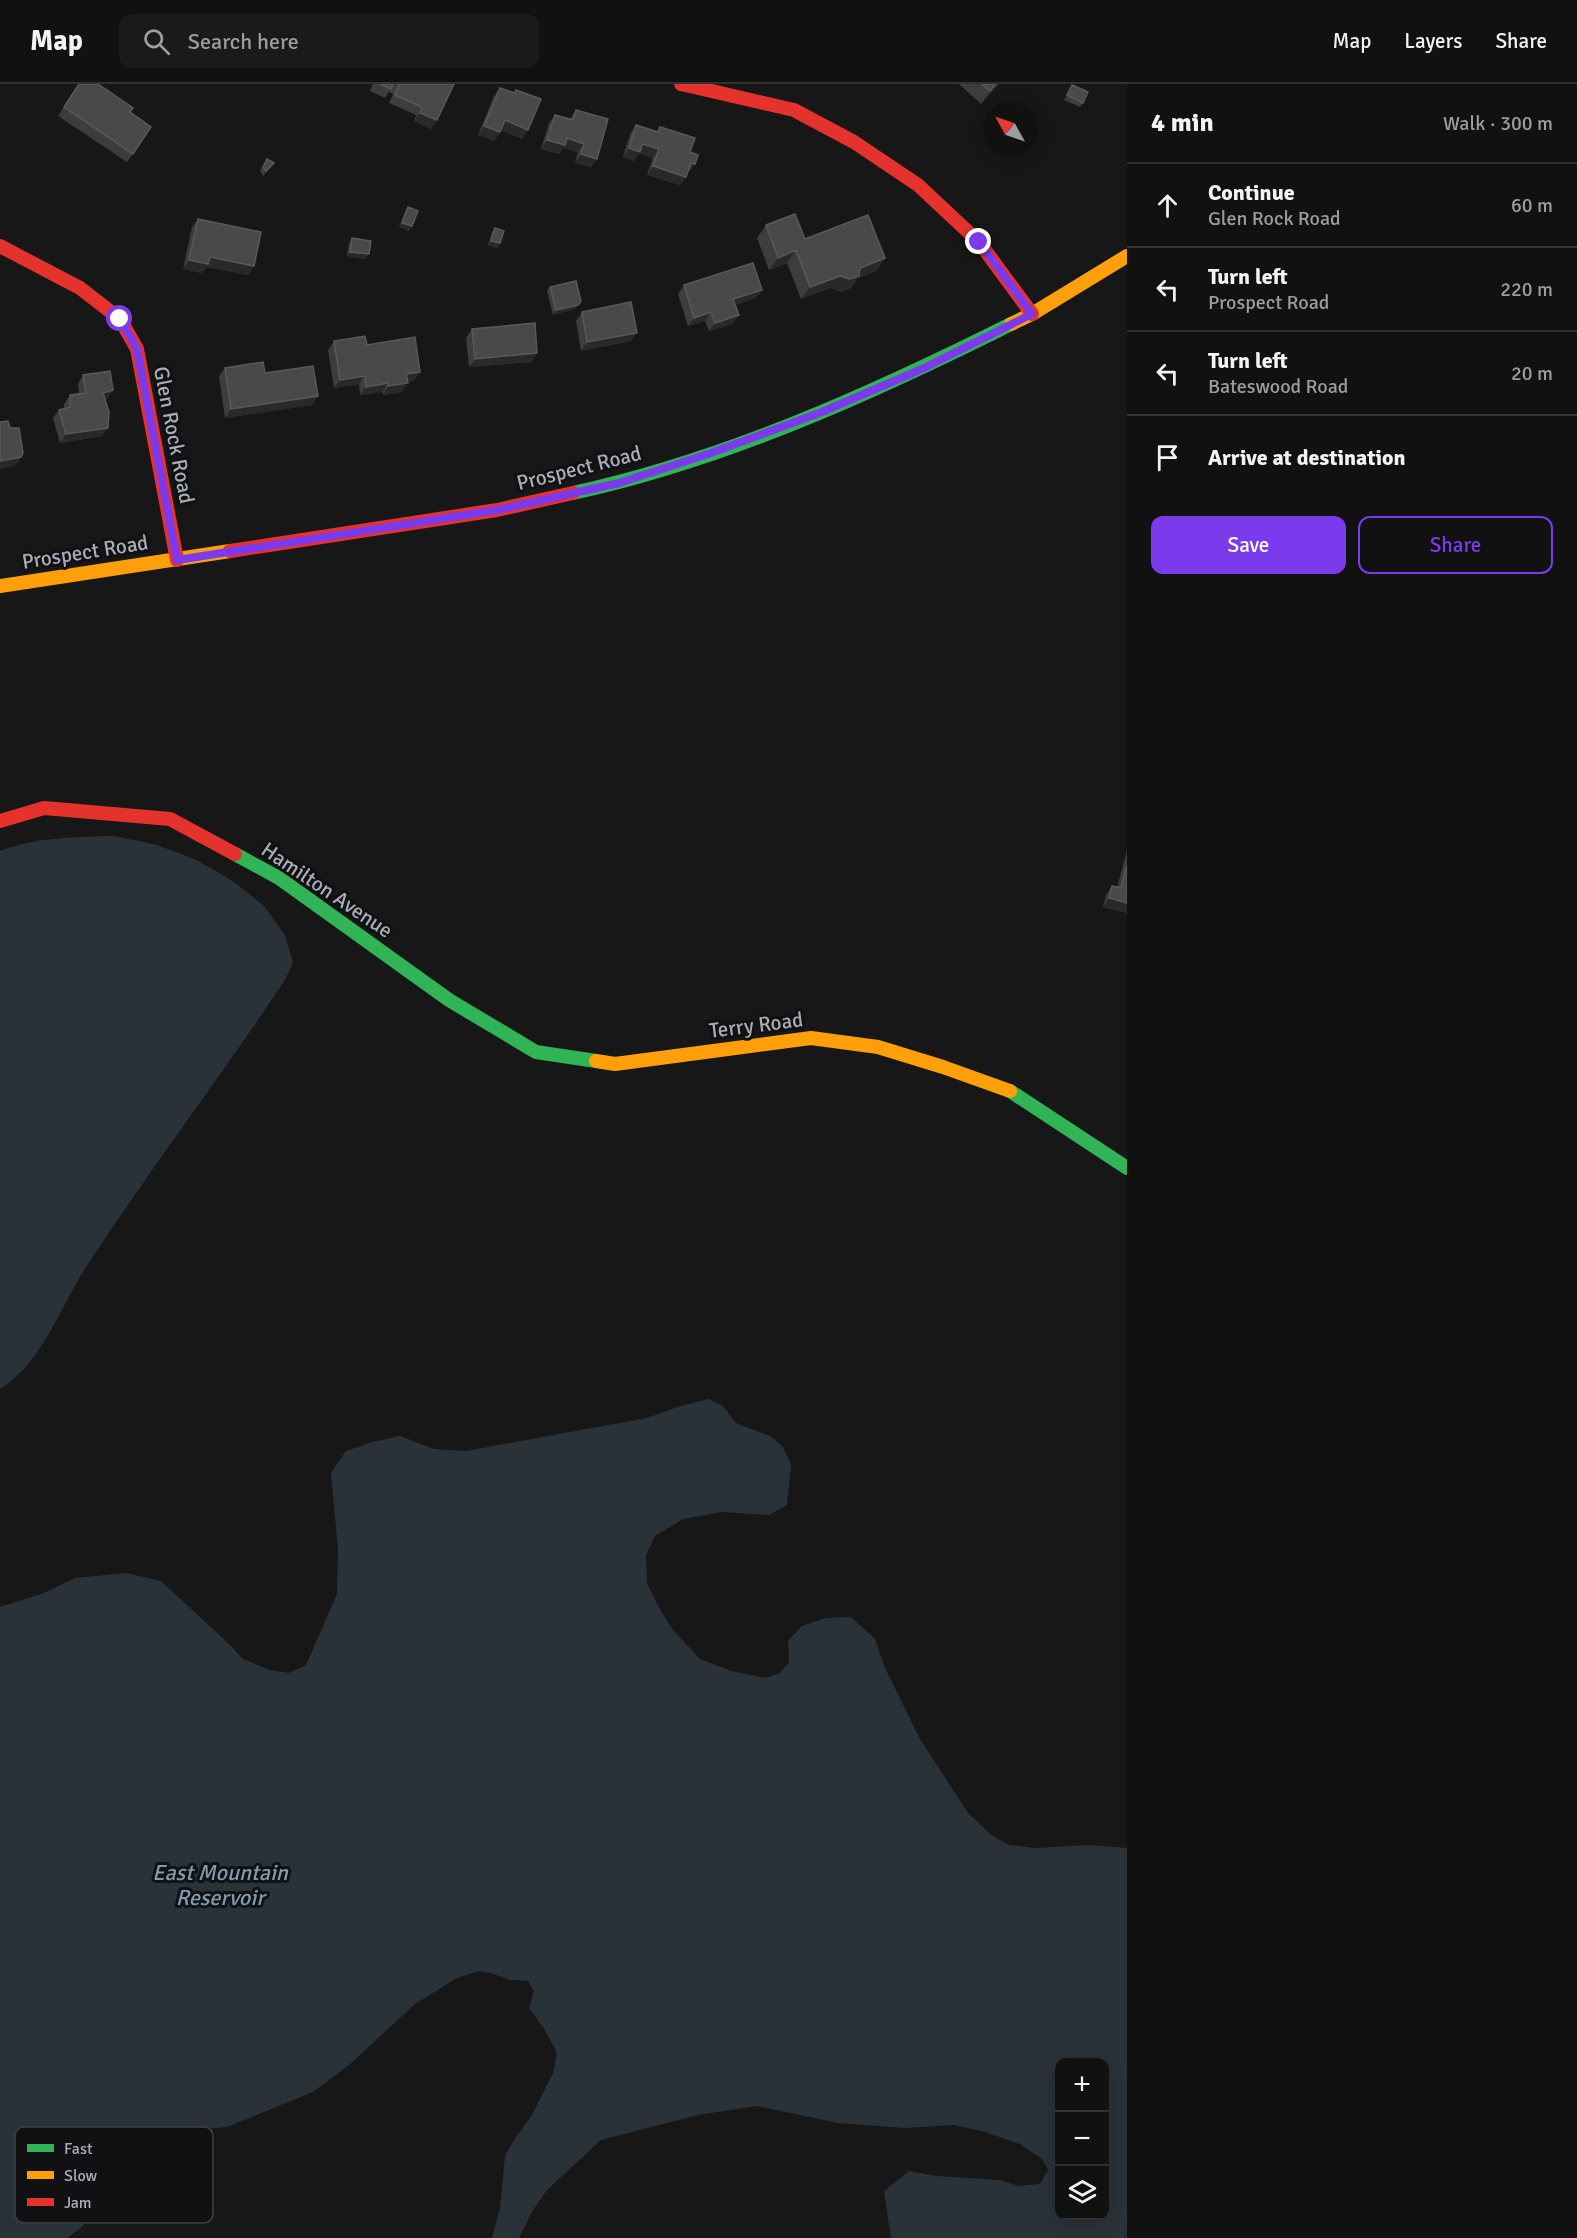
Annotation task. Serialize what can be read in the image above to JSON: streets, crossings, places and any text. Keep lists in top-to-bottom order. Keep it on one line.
{"streets":{"street":["Glen Rock Road","Prospect Road","Hamilton Avenue","Terry Road"]},"crossings":[["Glen Rock Road","Prospect Road"],["Hamilton Avenue","Terry Road"]],"water":["East Mountain Reservoir"],"legend":["Fast","Slow","Jam"],"north":"top left","page":{"header":"Map","search":"Search here","nav":["Map","Layers","Share"],"heading":["4 min","Walk · 300 m"],"list":[["Continue","Glen Rock Road","60 m"],["Turn left","Prospect Road","220 m"],["Turn left","Bateswood Road","20 m"],"Arrive at destination"],"buttons":["Save","Share"],"map_buttons":["+","−"]}}
